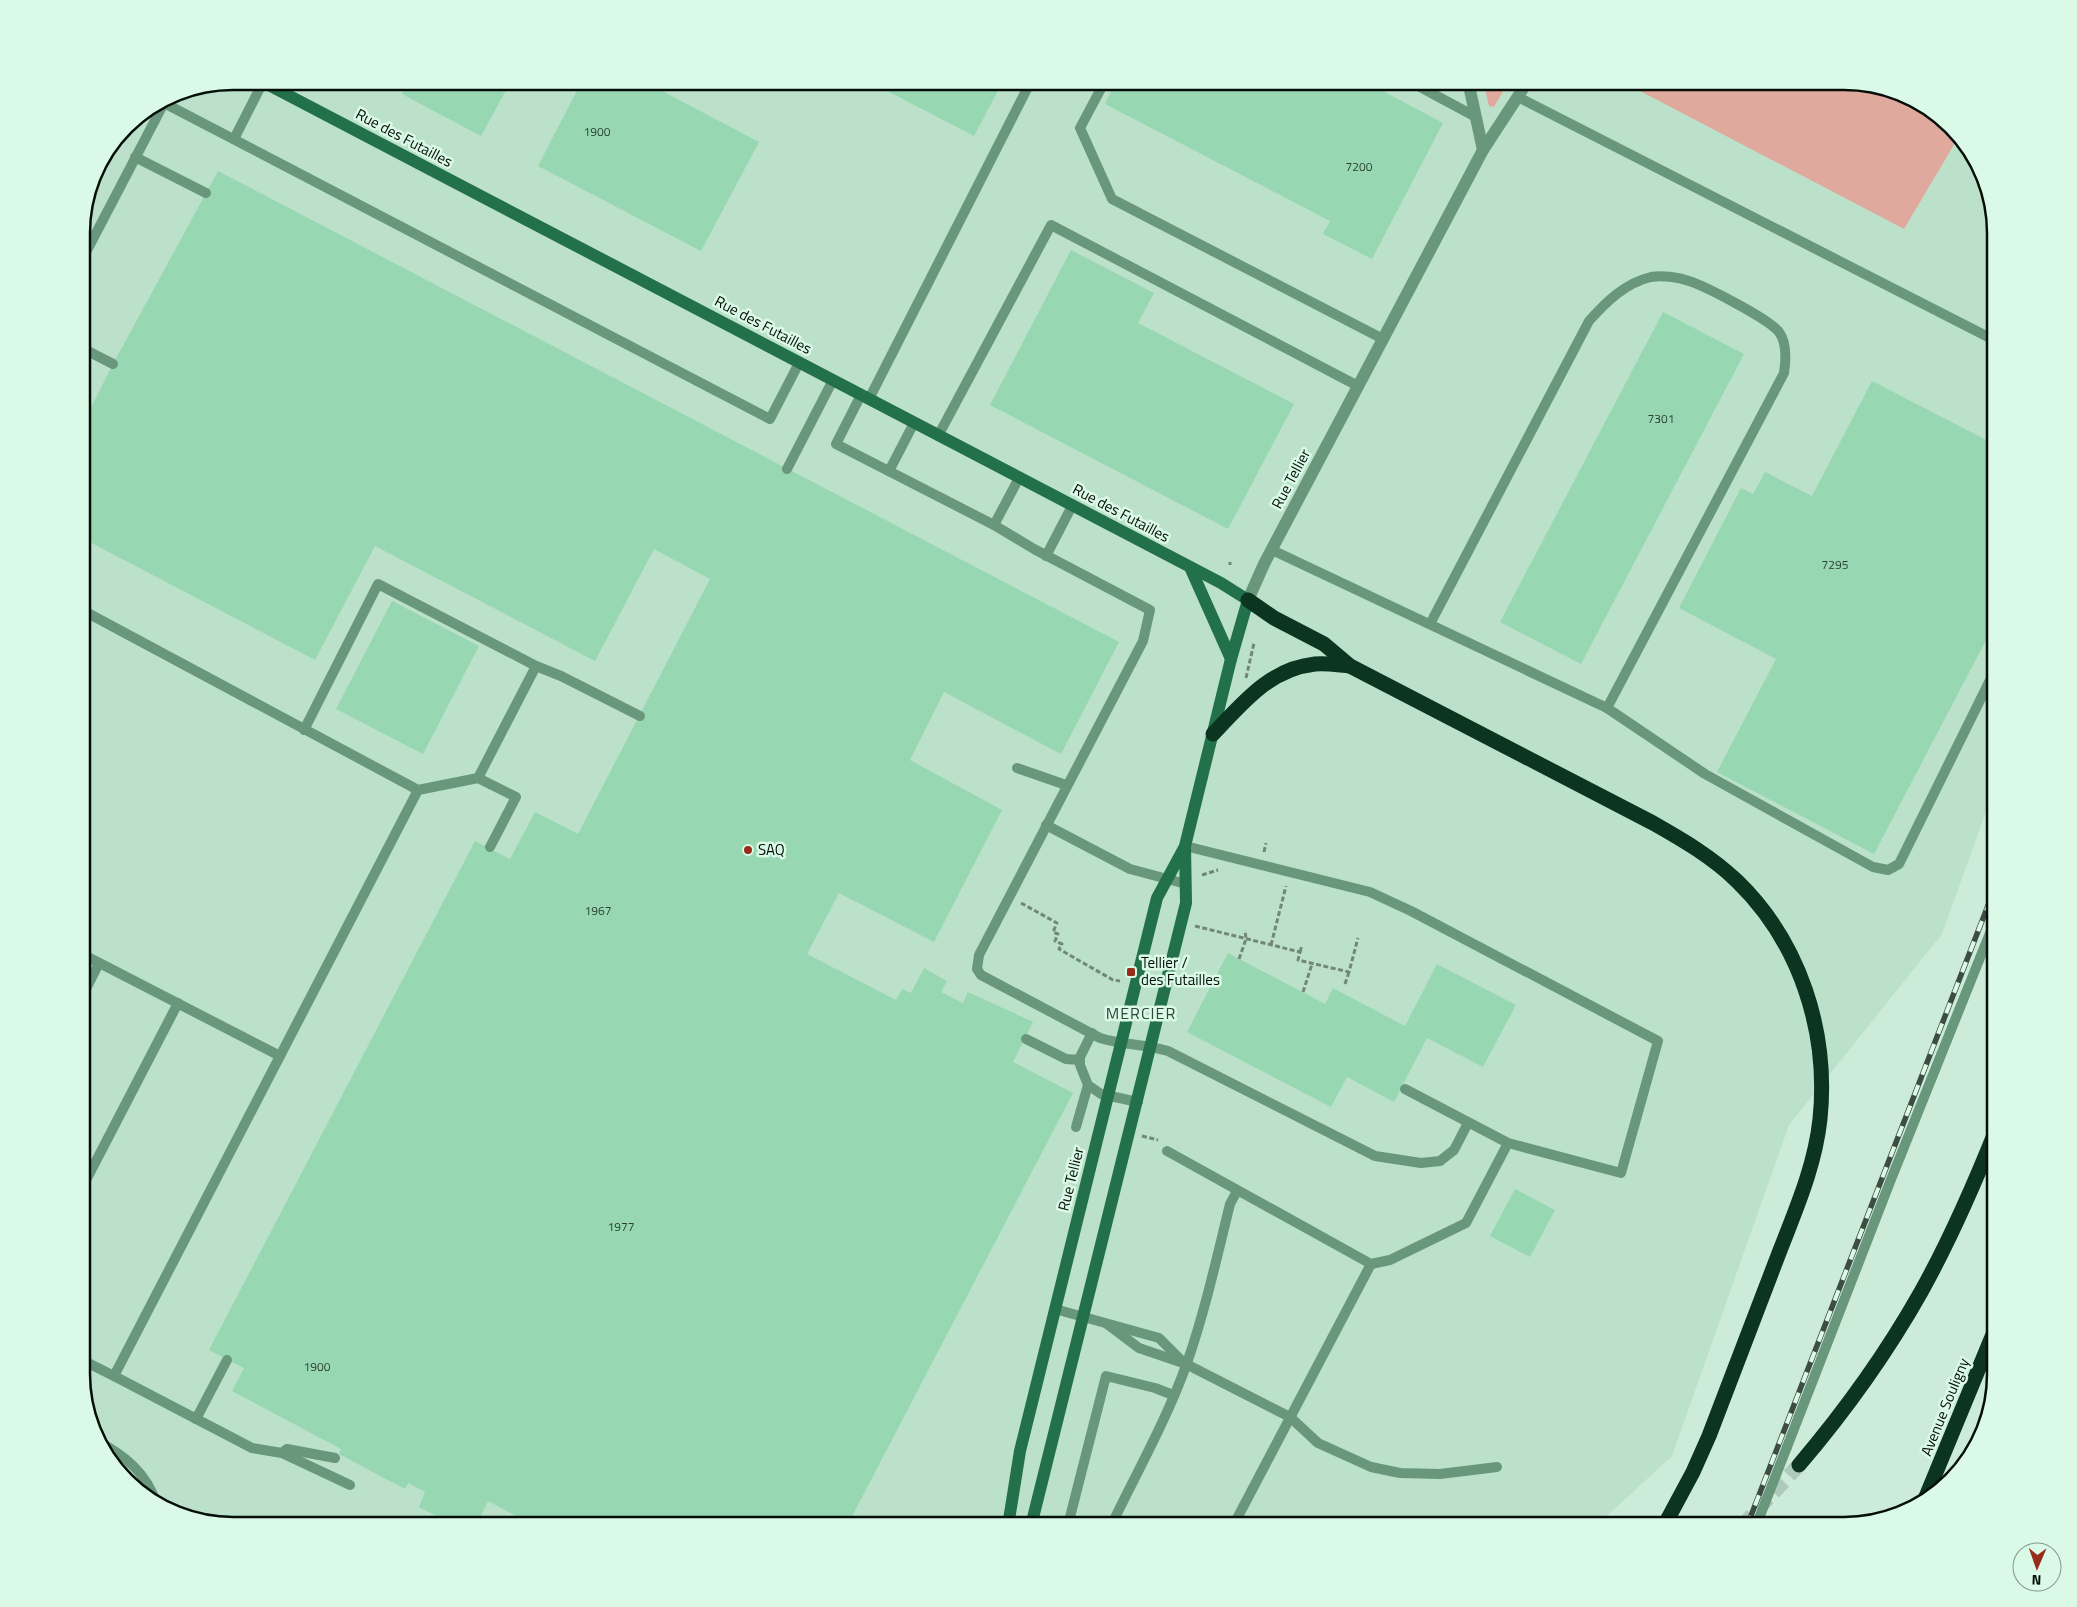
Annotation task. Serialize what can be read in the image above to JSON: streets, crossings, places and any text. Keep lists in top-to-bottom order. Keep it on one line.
{"streets":{"highway":["Avenue Souligny"],"street":["Rue des Futailles","Rue Tellier"]},"crossings":[["Rue des Futailles","Rue Tellier"]],"districts":["MERCIER"],"places":{"other":["SAQ"],"transit":["Tellier / des Futailles"]},"house_numbers":["1900","7200","7301","7295","1967","1977","1900"],"north":"bottom"}
